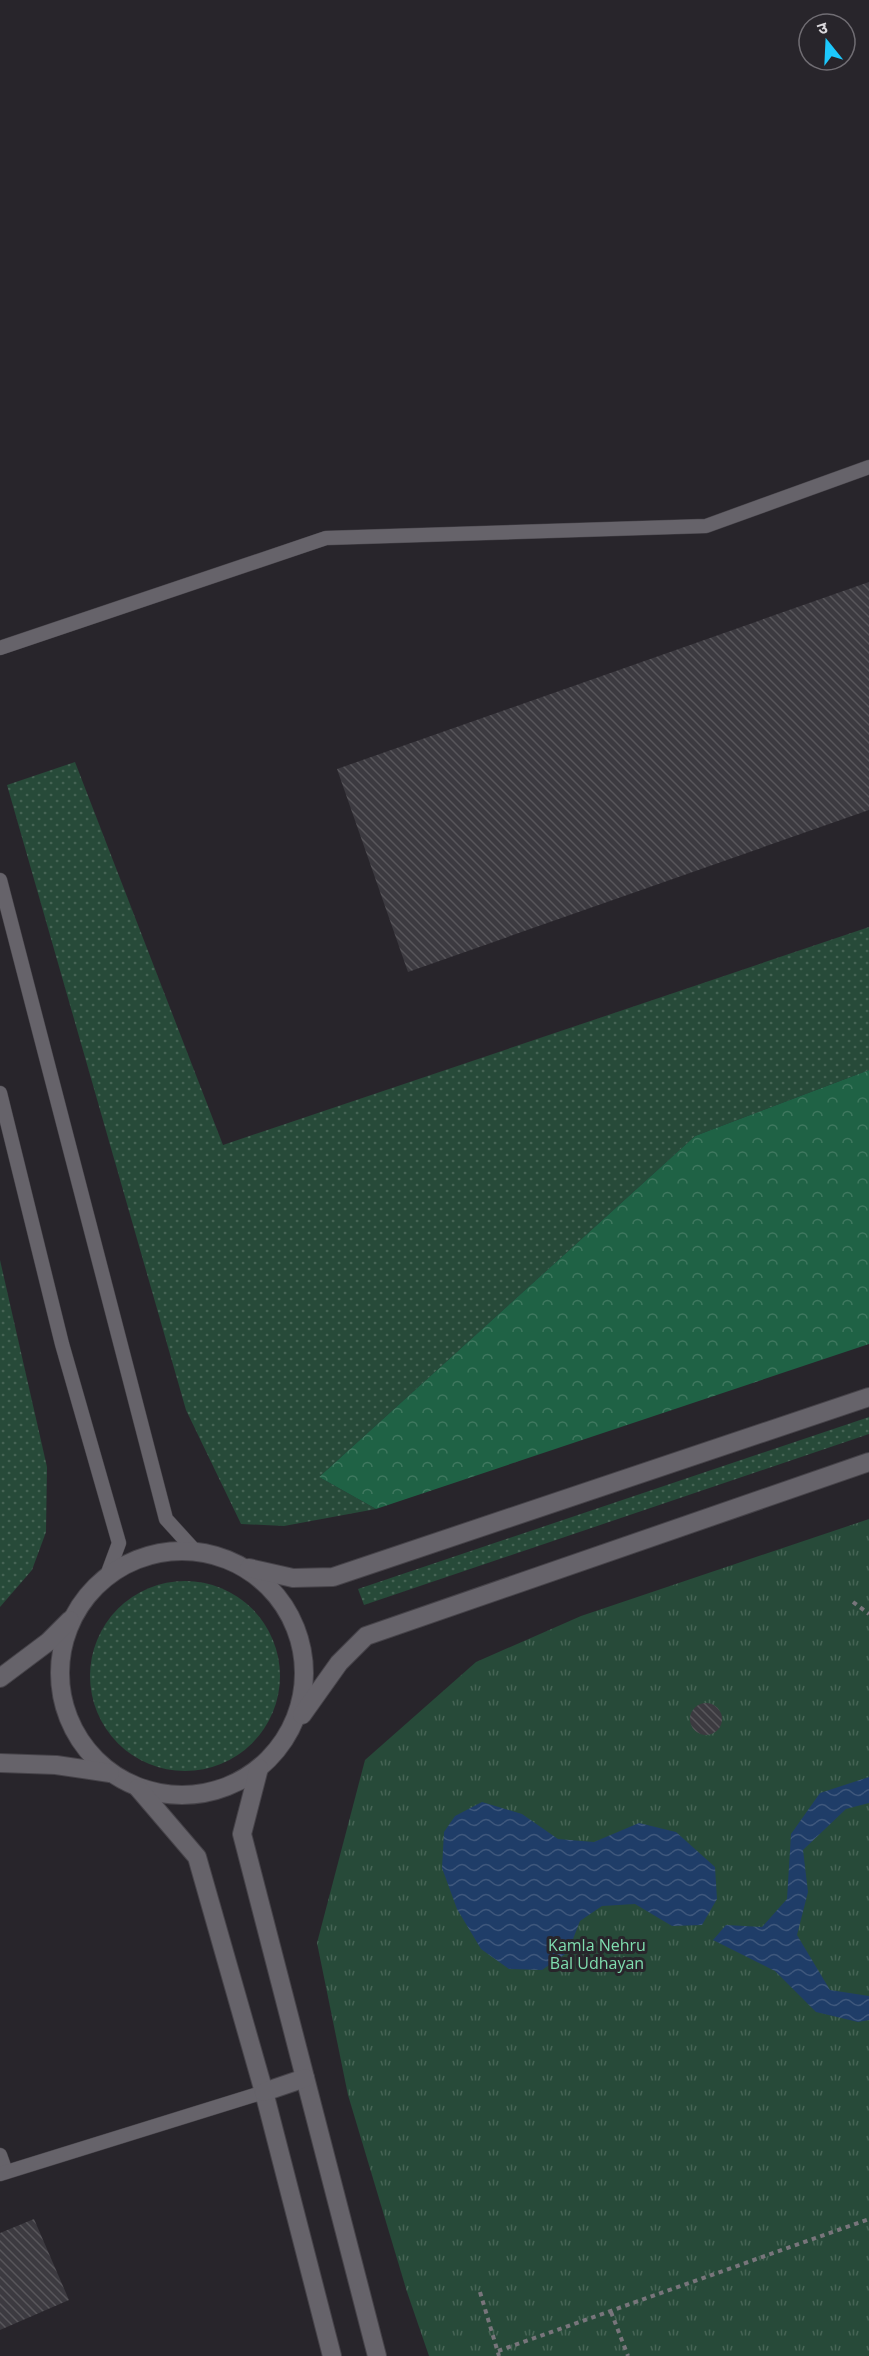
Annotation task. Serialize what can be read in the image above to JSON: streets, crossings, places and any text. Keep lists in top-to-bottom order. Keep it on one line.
{"parks":["Kamla Nehru Bal Udhayan"],"north":"top"}
